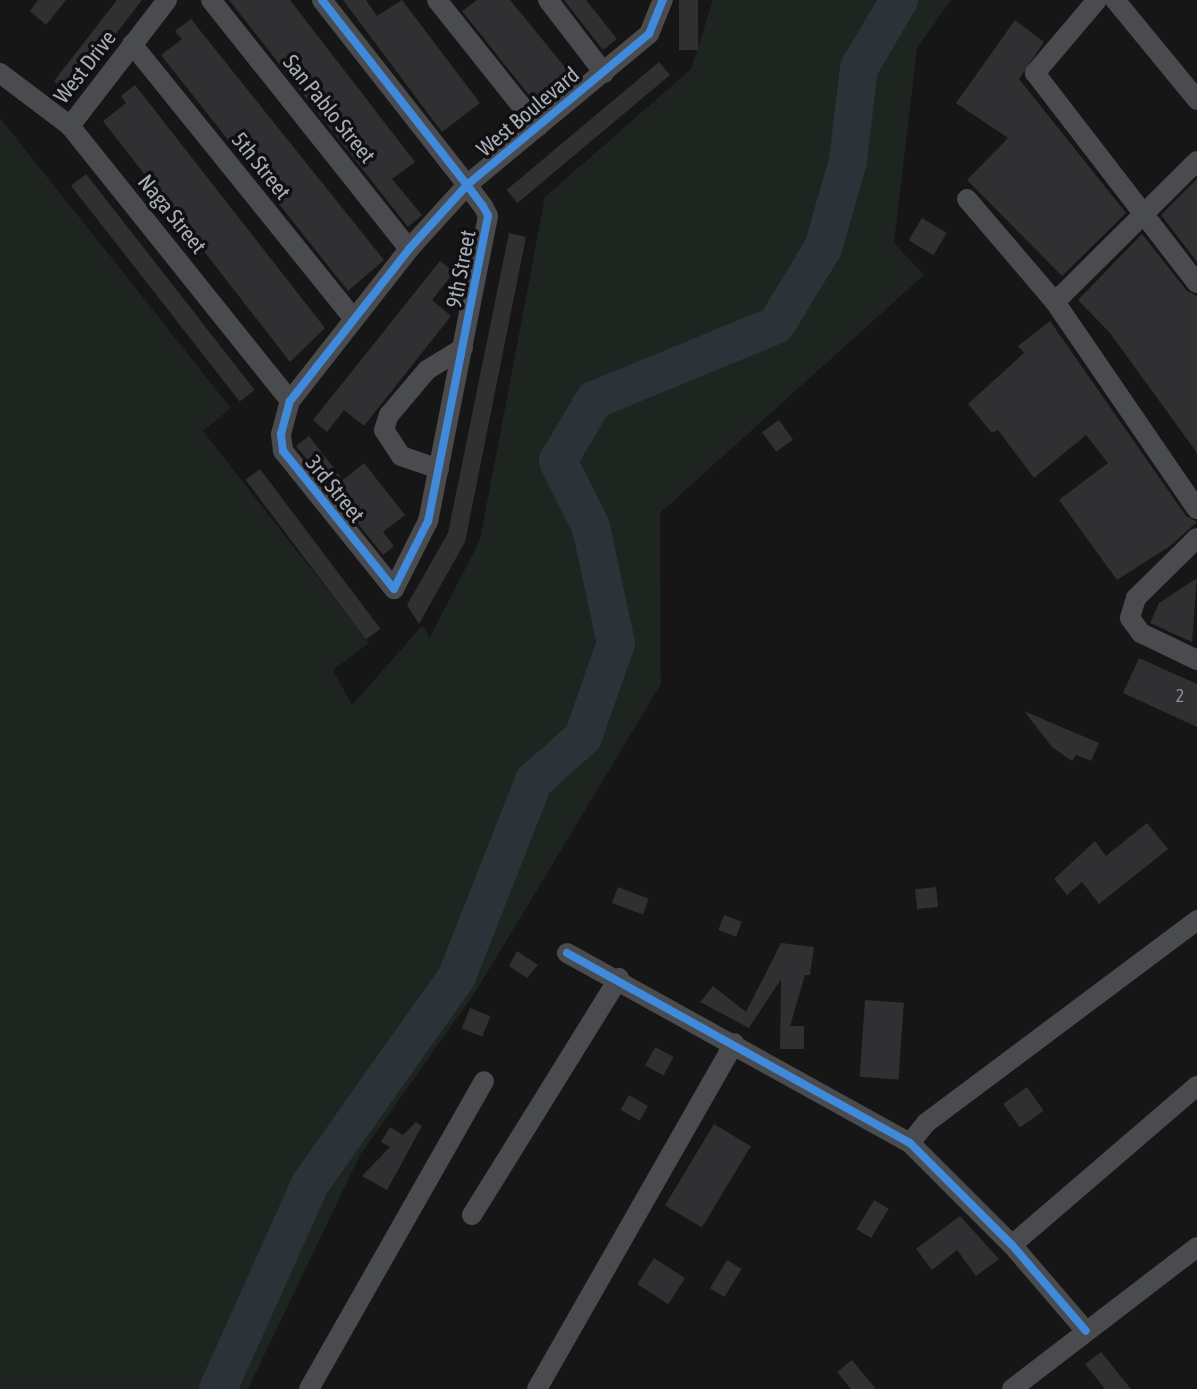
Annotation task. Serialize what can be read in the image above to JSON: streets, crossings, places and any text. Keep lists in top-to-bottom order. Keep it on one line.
{"streets":{"street":["West Drive","San Pablo Street","West Boulevard","5th Street","Naga Street","9th Street","3rd Street"]},"crossings":[["West Drive","5th Street"],["West Drive","Naga Street"],["San Pablo Street","West Boulevard"],["West Boulevard","5th Street"],["West Boulevard","Naga Street"],["West Boulevard","9th Street"],["West Boulevard","3rd Street"],["Naga Street","3rd Street"],["9th Street","3rd Street"]],"house_numbers":["2"]}
